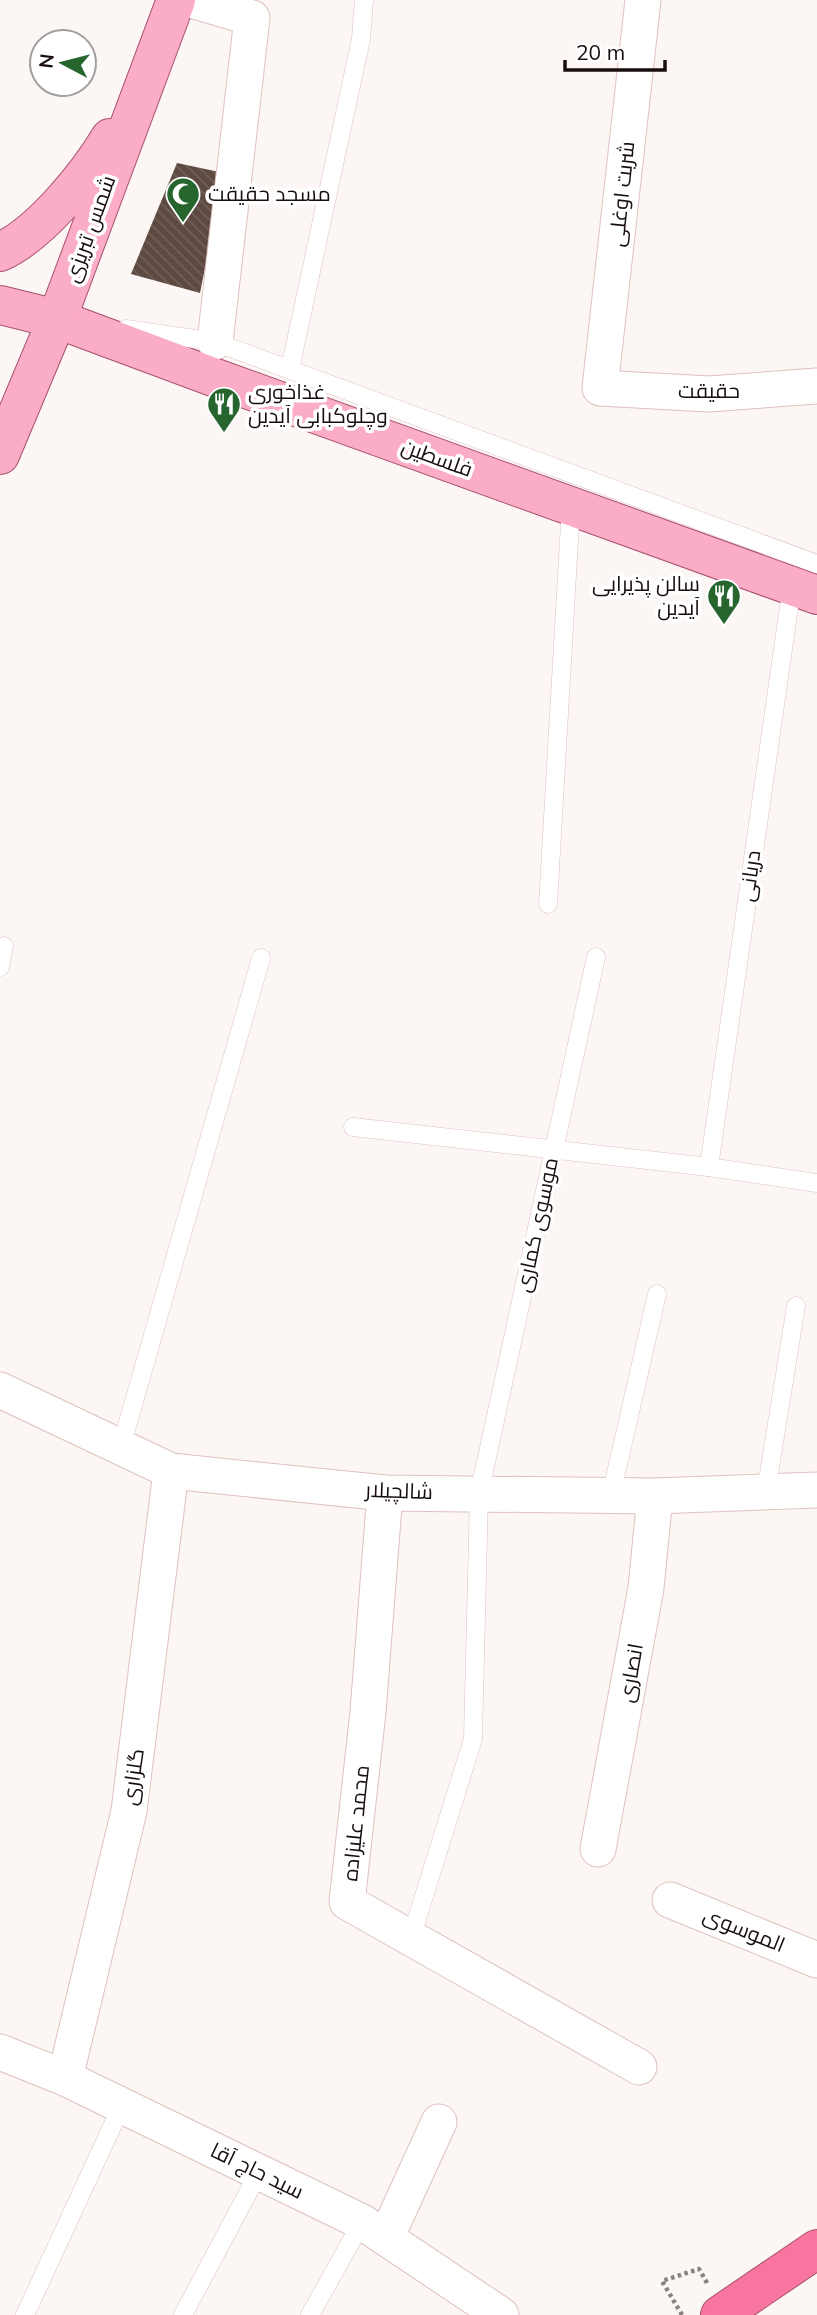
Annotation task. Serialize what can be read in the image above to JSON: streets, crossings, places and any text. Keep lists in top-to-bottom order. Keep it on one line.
{"streets":{"main road":["شمس تبریزی","فلسطین"],"street":["شربت اوغلی","حقیقت","شالچیلار","انصاری","گلزاری","محمد علیزاده","الموسوی","سید حاج آقا"],"lane":["دریانی","موسوی کماری"]},"crossings":[["شربت اوغلی","حقیقت"],["شمس تبریزی","فلسطین"],["فلسطین","دریانی"],["موسوی کماری","شالچیلار"],["موسوی کماری","محمد علیزاده"],["شالچیلار","انصاری"],["شالچیلار","گلزاری"],["شالچیلار","محمد علیزاده"],["گلزاری","سید حاج آقا"]],"places":{"mosque":["مسجد حقیقت"],"restaurant":["غذاخوری وچلوکبابی آیدین","سالن پذیرایی آیدین"]},"scale_bar":"20 m","north":"left"}
